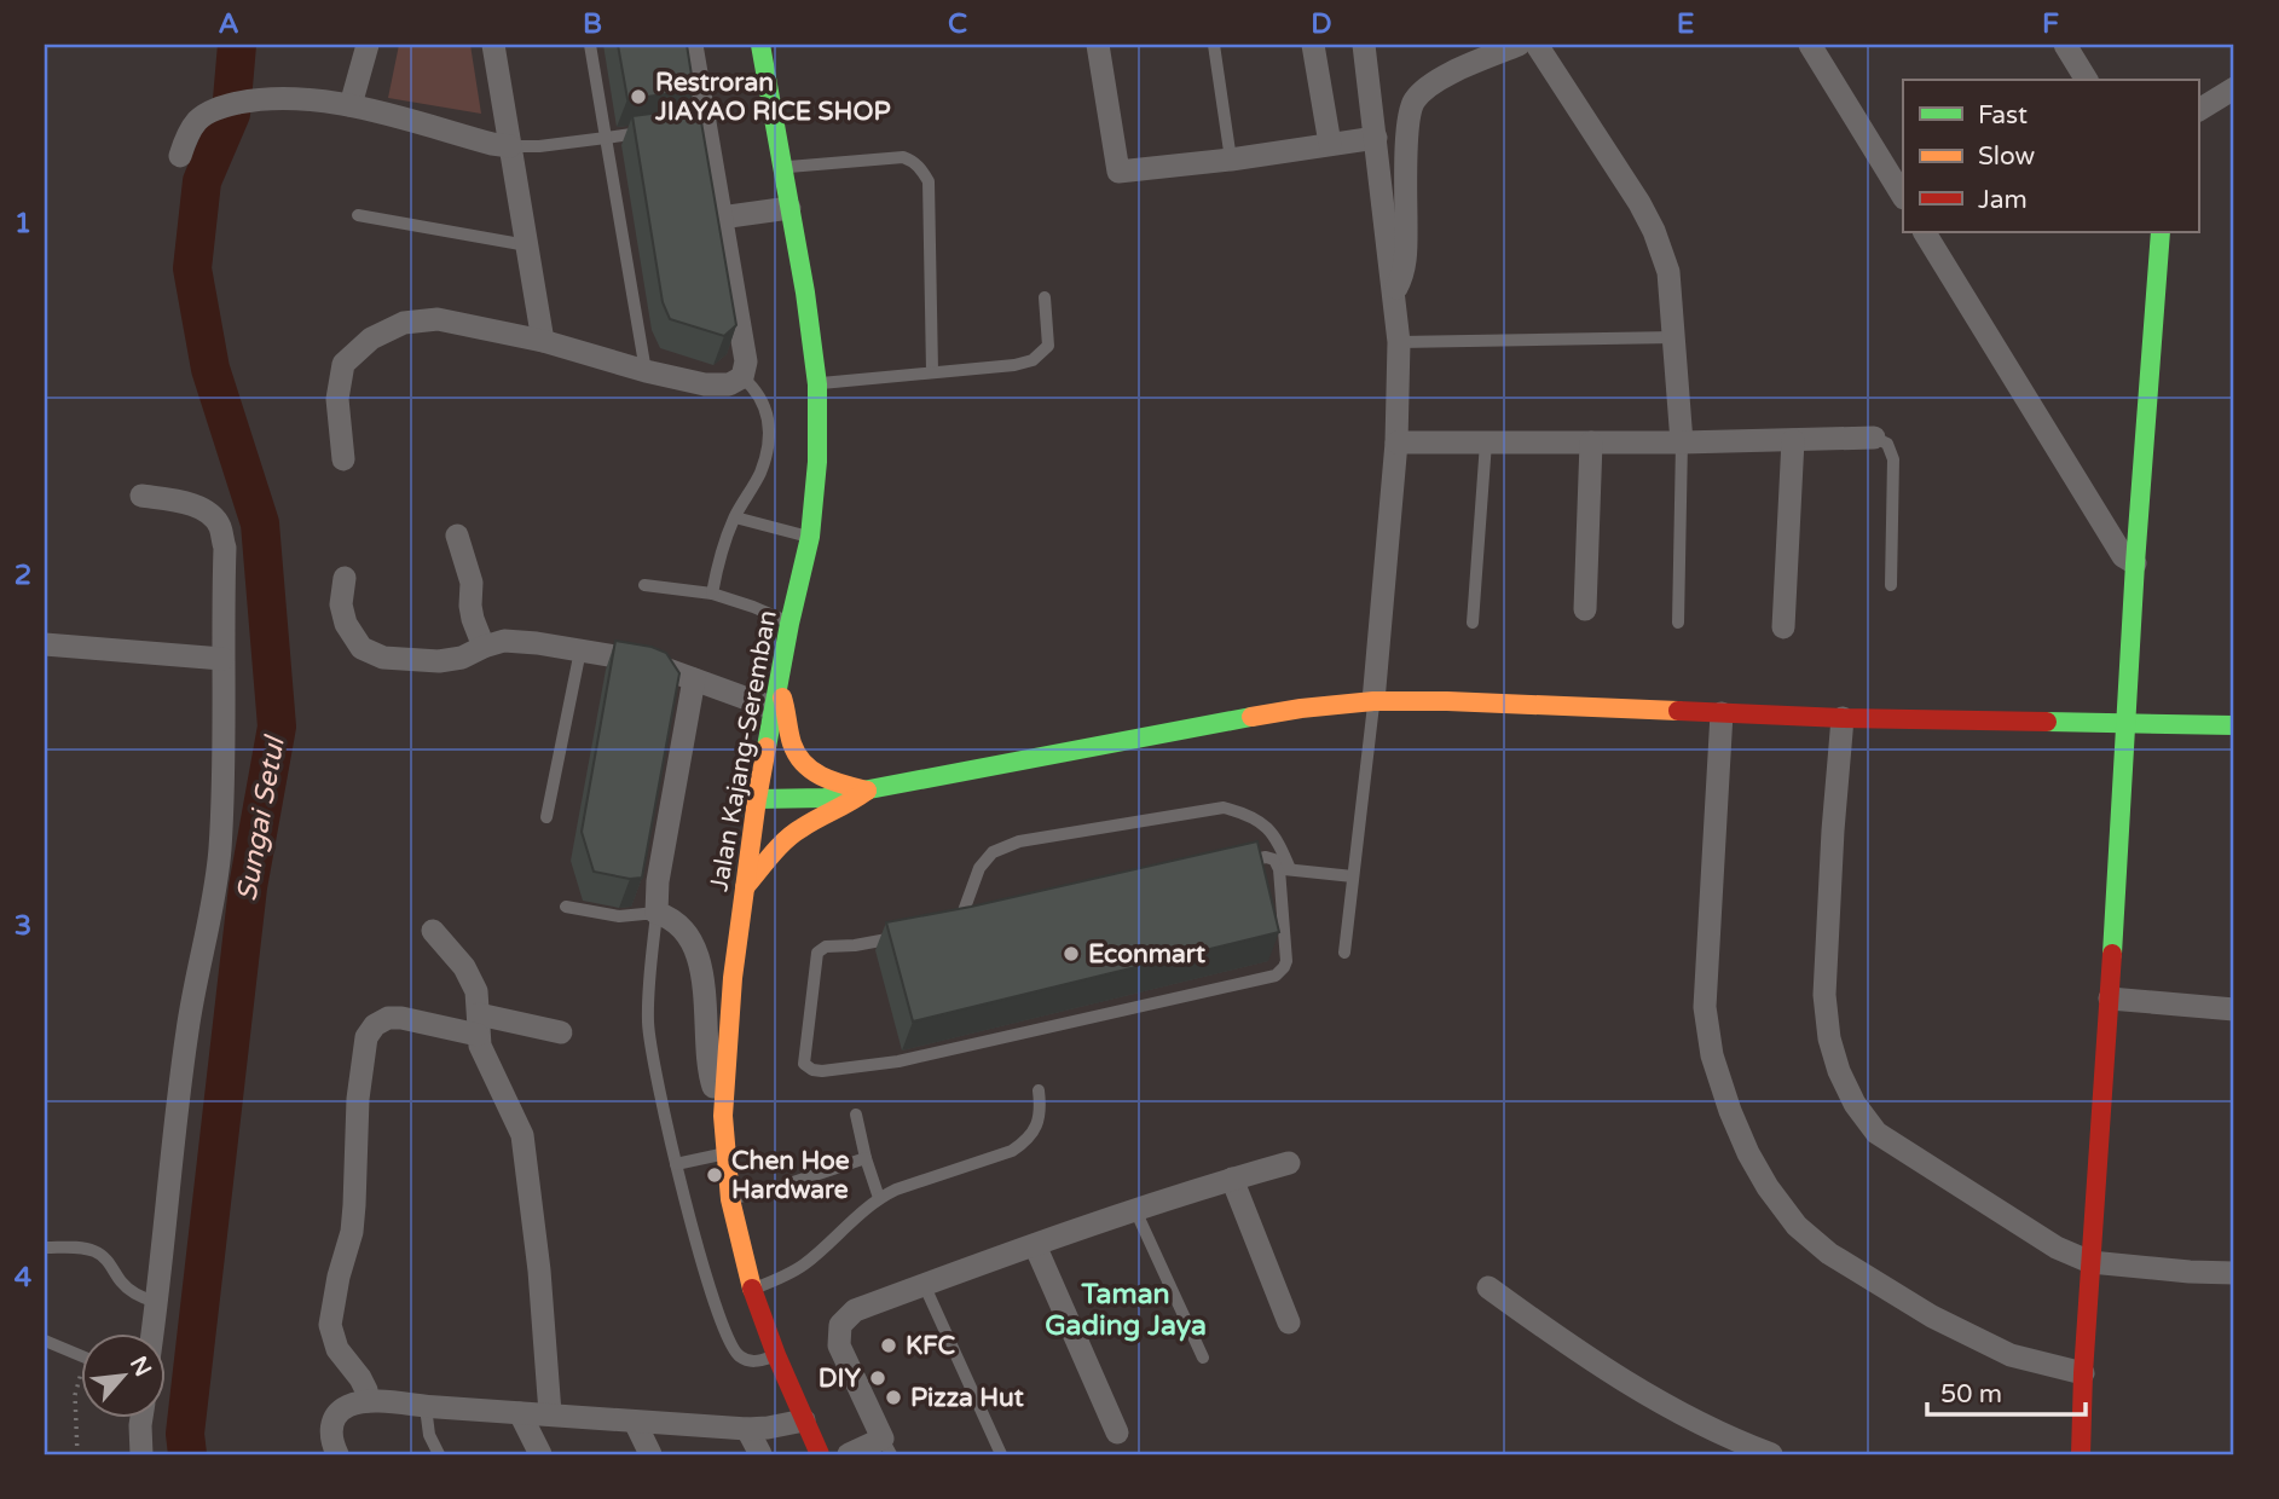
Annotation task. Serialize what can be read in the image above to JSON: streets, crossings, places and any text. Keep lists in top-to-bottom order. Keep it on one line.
{"streets":{"main road":["Jalan Kajang-Seremban"]},"districts":["Taman Gading Jaya"],"water":["Sungai Setul"],"places":["Restroran JIAYAO RICE SHOP","Econmart","Chen Hoe Hardware","KFC","DIY","Pizza Hut"],"legend":["Fast","Slow","Jam"],"scale_bar":"50 m","north":"top right","grid":{"columns":["A","B","C","D","E","F"],"rows":["1","2","3","4"]}}
